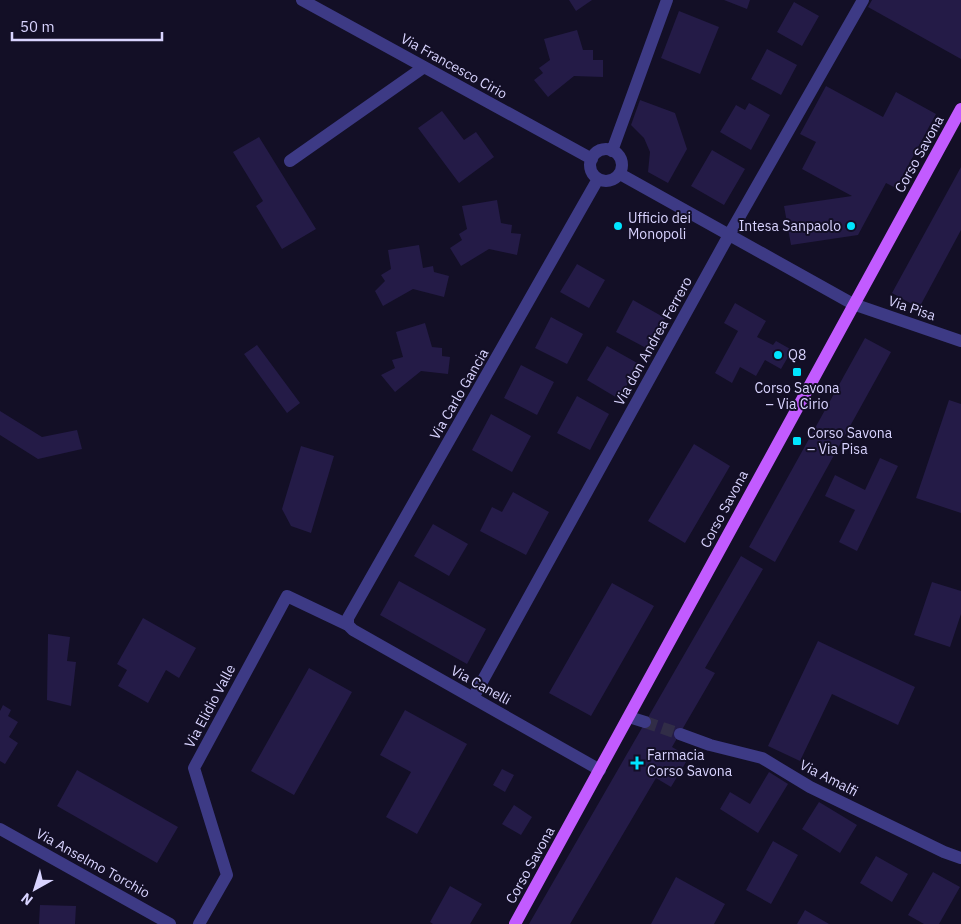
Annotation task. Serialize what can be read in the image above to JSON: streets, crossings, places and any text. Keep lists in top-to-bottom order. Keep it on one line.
{"streets":{"main road":["Corso Savona"],"street":["Via Francesco Cirio","Via Pisa","Via don Andrea Ferrero","Via Carlo Gancia","Via Canelli","Via Elidio Valle","Via Amalfi","Via Anselmo Torchio"]},"crossings":[["Via Francesco Cirio","Via Carlo Gancia"],["Corso Savona","Via Pisa"],["Corso Savona","Via Canelli"],["Via don Andrea Ferrero","Via Canelli"],["Via Carlo Gancia","Via Canelli"],["Via Carlo Gancia","Via Elidio Valle"],["Via Canelli","Via Elidio Valle"]],"places":{"other":["Ufficio dei Monopoli","Intesa Sanpaolo","Q8"],"transit":["Corso Savona – Via Cirio","Corso Savona – Via Pisa"],"health":["Farmacia Corso Savona"]},"scale_bar":"50 m","north":"bottom left"}
